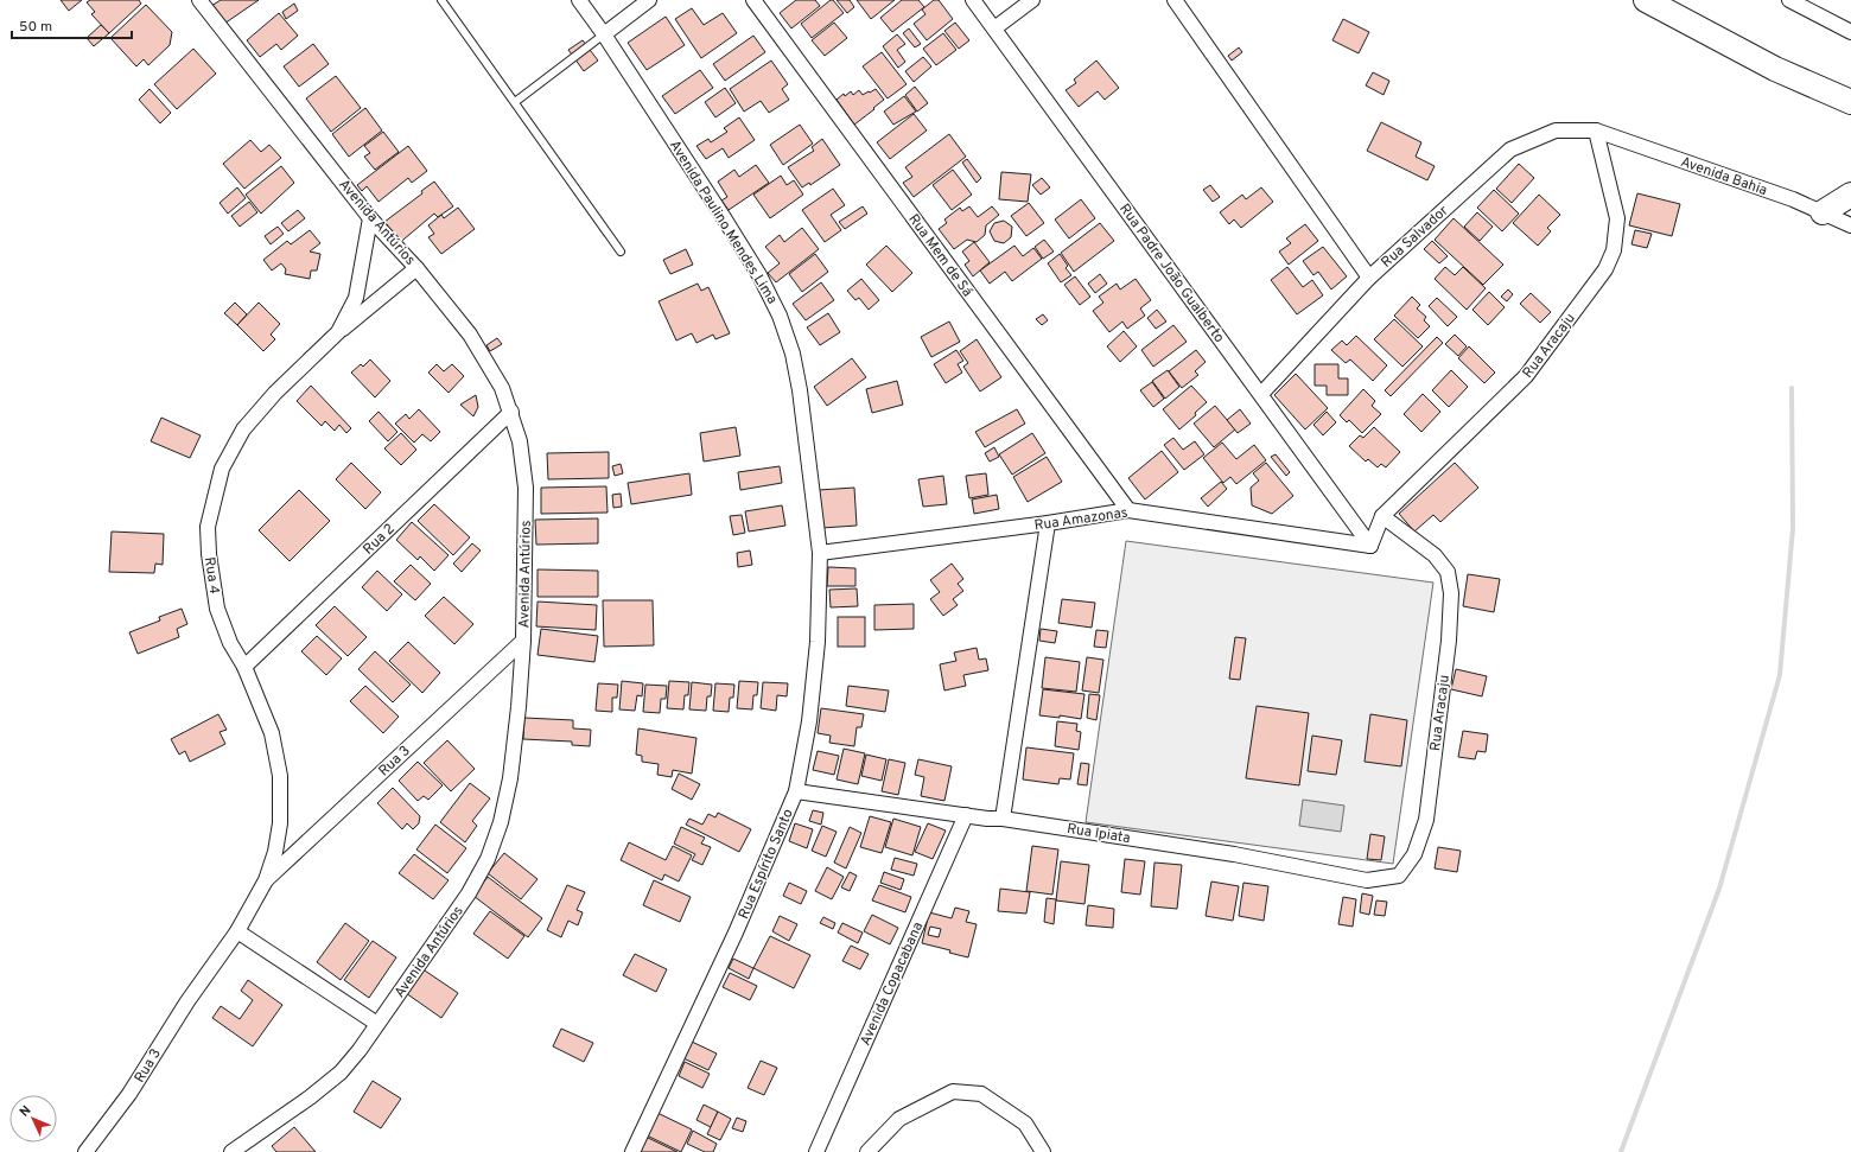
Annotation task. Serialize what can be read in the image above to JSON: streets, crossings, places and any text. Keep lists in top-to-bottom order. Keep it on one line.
{"streets":{"street":["Avenida Bahia","Avenida Antúrios","Avenida Paulino Mendes Lima","Rua Salvador","Rua Mem de Sá","Rua Padre João Gualberto","Rua Aracaju","Rua Amazonas","Rua 2","Rua 4","Rua 3","Rua Ipiata","Rua Espírito Santo","Avenida Copacabana"]},"crossings":[["Avenida Bahia","Rua Salvador"],["Avenida Bahia","Rua Aracaju"],["Avenida Antúrios","Rua 2"],["Avenida Antúrios","Rua 4"],["Avenida Antúrios","Rua 3"],["Avenida Paulino Mendes Lima","Rua Amazonas"],["Avenida Paulino Mendes Lima","Rua Espírito Santo"],["Rua Salvador","Rua Padre João Gualberto"],["Rua Salvador","Rua Aracaju"],["Rua Mem de Sá","Rua Amazonas"],["Rua Padre João Gualberto","Rua Aracaju"],["Rua Padre João Gualberto","Rua Amazonas"],["Rua Aracaju","Rua Amazonas"],["Rua Aracaju","Rua Ipiata"],["Rua Amazonas","Rua Espírito Santo"],["Rua 2","Rua 4"],["Rua 4","Rua 3"],["Rua Ipiata","Rua Espírito Santo"],["Rua Ipiata","Avenida Copacabana"]],"scale_bar":"50 m","north":"top left"}
